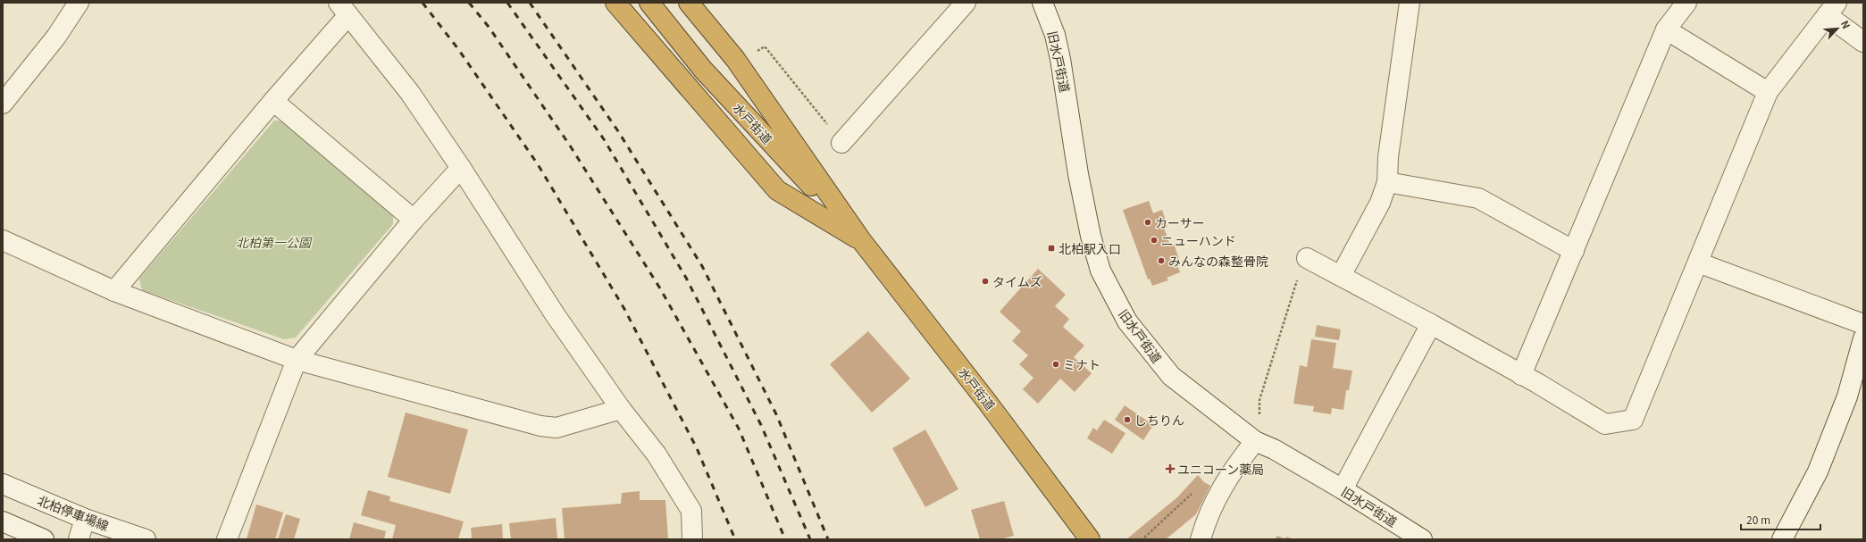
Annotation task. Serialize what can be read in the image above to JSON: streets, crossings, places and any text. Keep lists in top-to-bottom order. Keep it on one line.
{"streets":{"highway":["水戸街道"],"street":["旧水戸街道","北柏停車場線"]},"parks":["北柏第一公園"],"places":{"other":["カーサー","ニューハンド","みんなの森整骨院","タイムズ","ミナト","しちりん"],"transit":["北柏駅入口"],"health":["ユニコーン薬局"]},"scale_bar":"20 m","north":"top right"}
